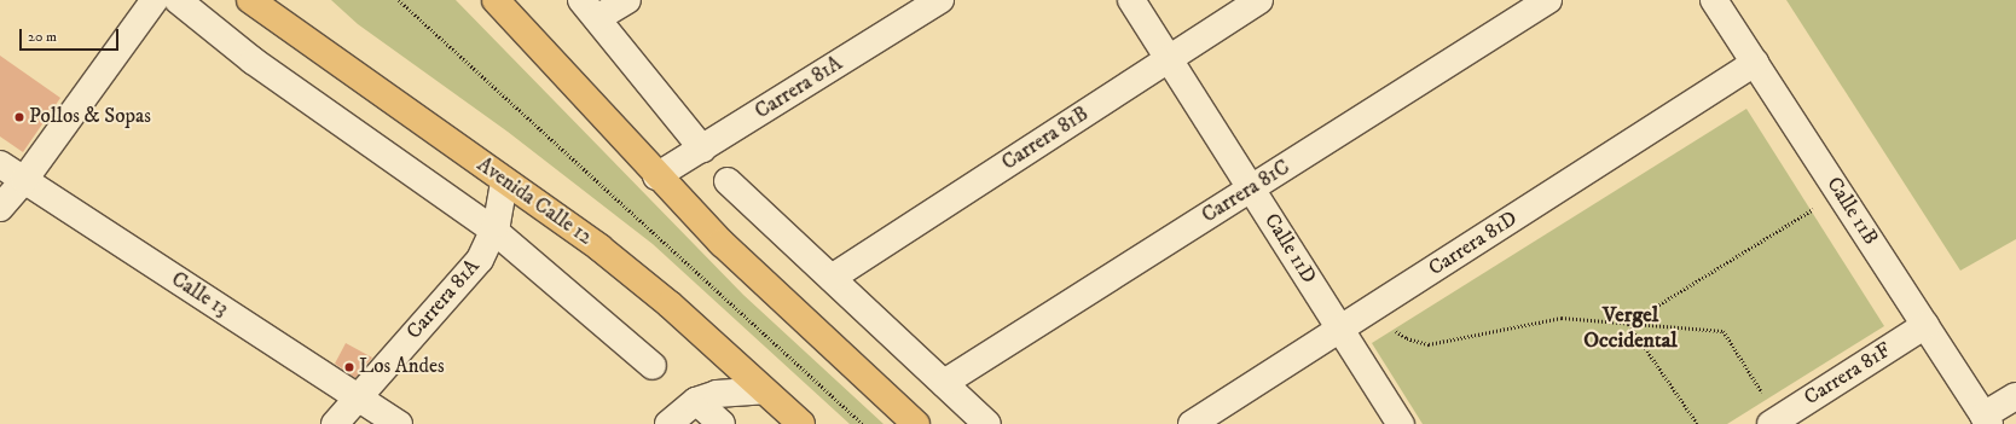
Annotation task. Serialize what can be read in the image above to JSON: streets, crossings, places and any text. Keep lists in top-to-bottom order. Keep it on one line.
{"streets":{"main road":["Avenida Calle 12"],"street":["Carrera 81A","Carrera 81B","Carrera 81C","Calle 11B","Carrera 81D","Calle 11D","Calle 13","Carrera 81F"]},"crossings":[["Carrera 81A","Avenida Calle 12"],["Carrera 81A","Calle 13"],["Carrera 81B","Calle 11D"],["Carrera 81C","Calle 11D"],["Calle 11B","Carrera 81D"],["Calle 11B","Carrera 81F"],["Carrera 81D","Calle 11D"]],"districts":["Vergel Occidental"],"places":["Pollos & Sopas","Los Andes"],"scale_bar":"20 m"}
